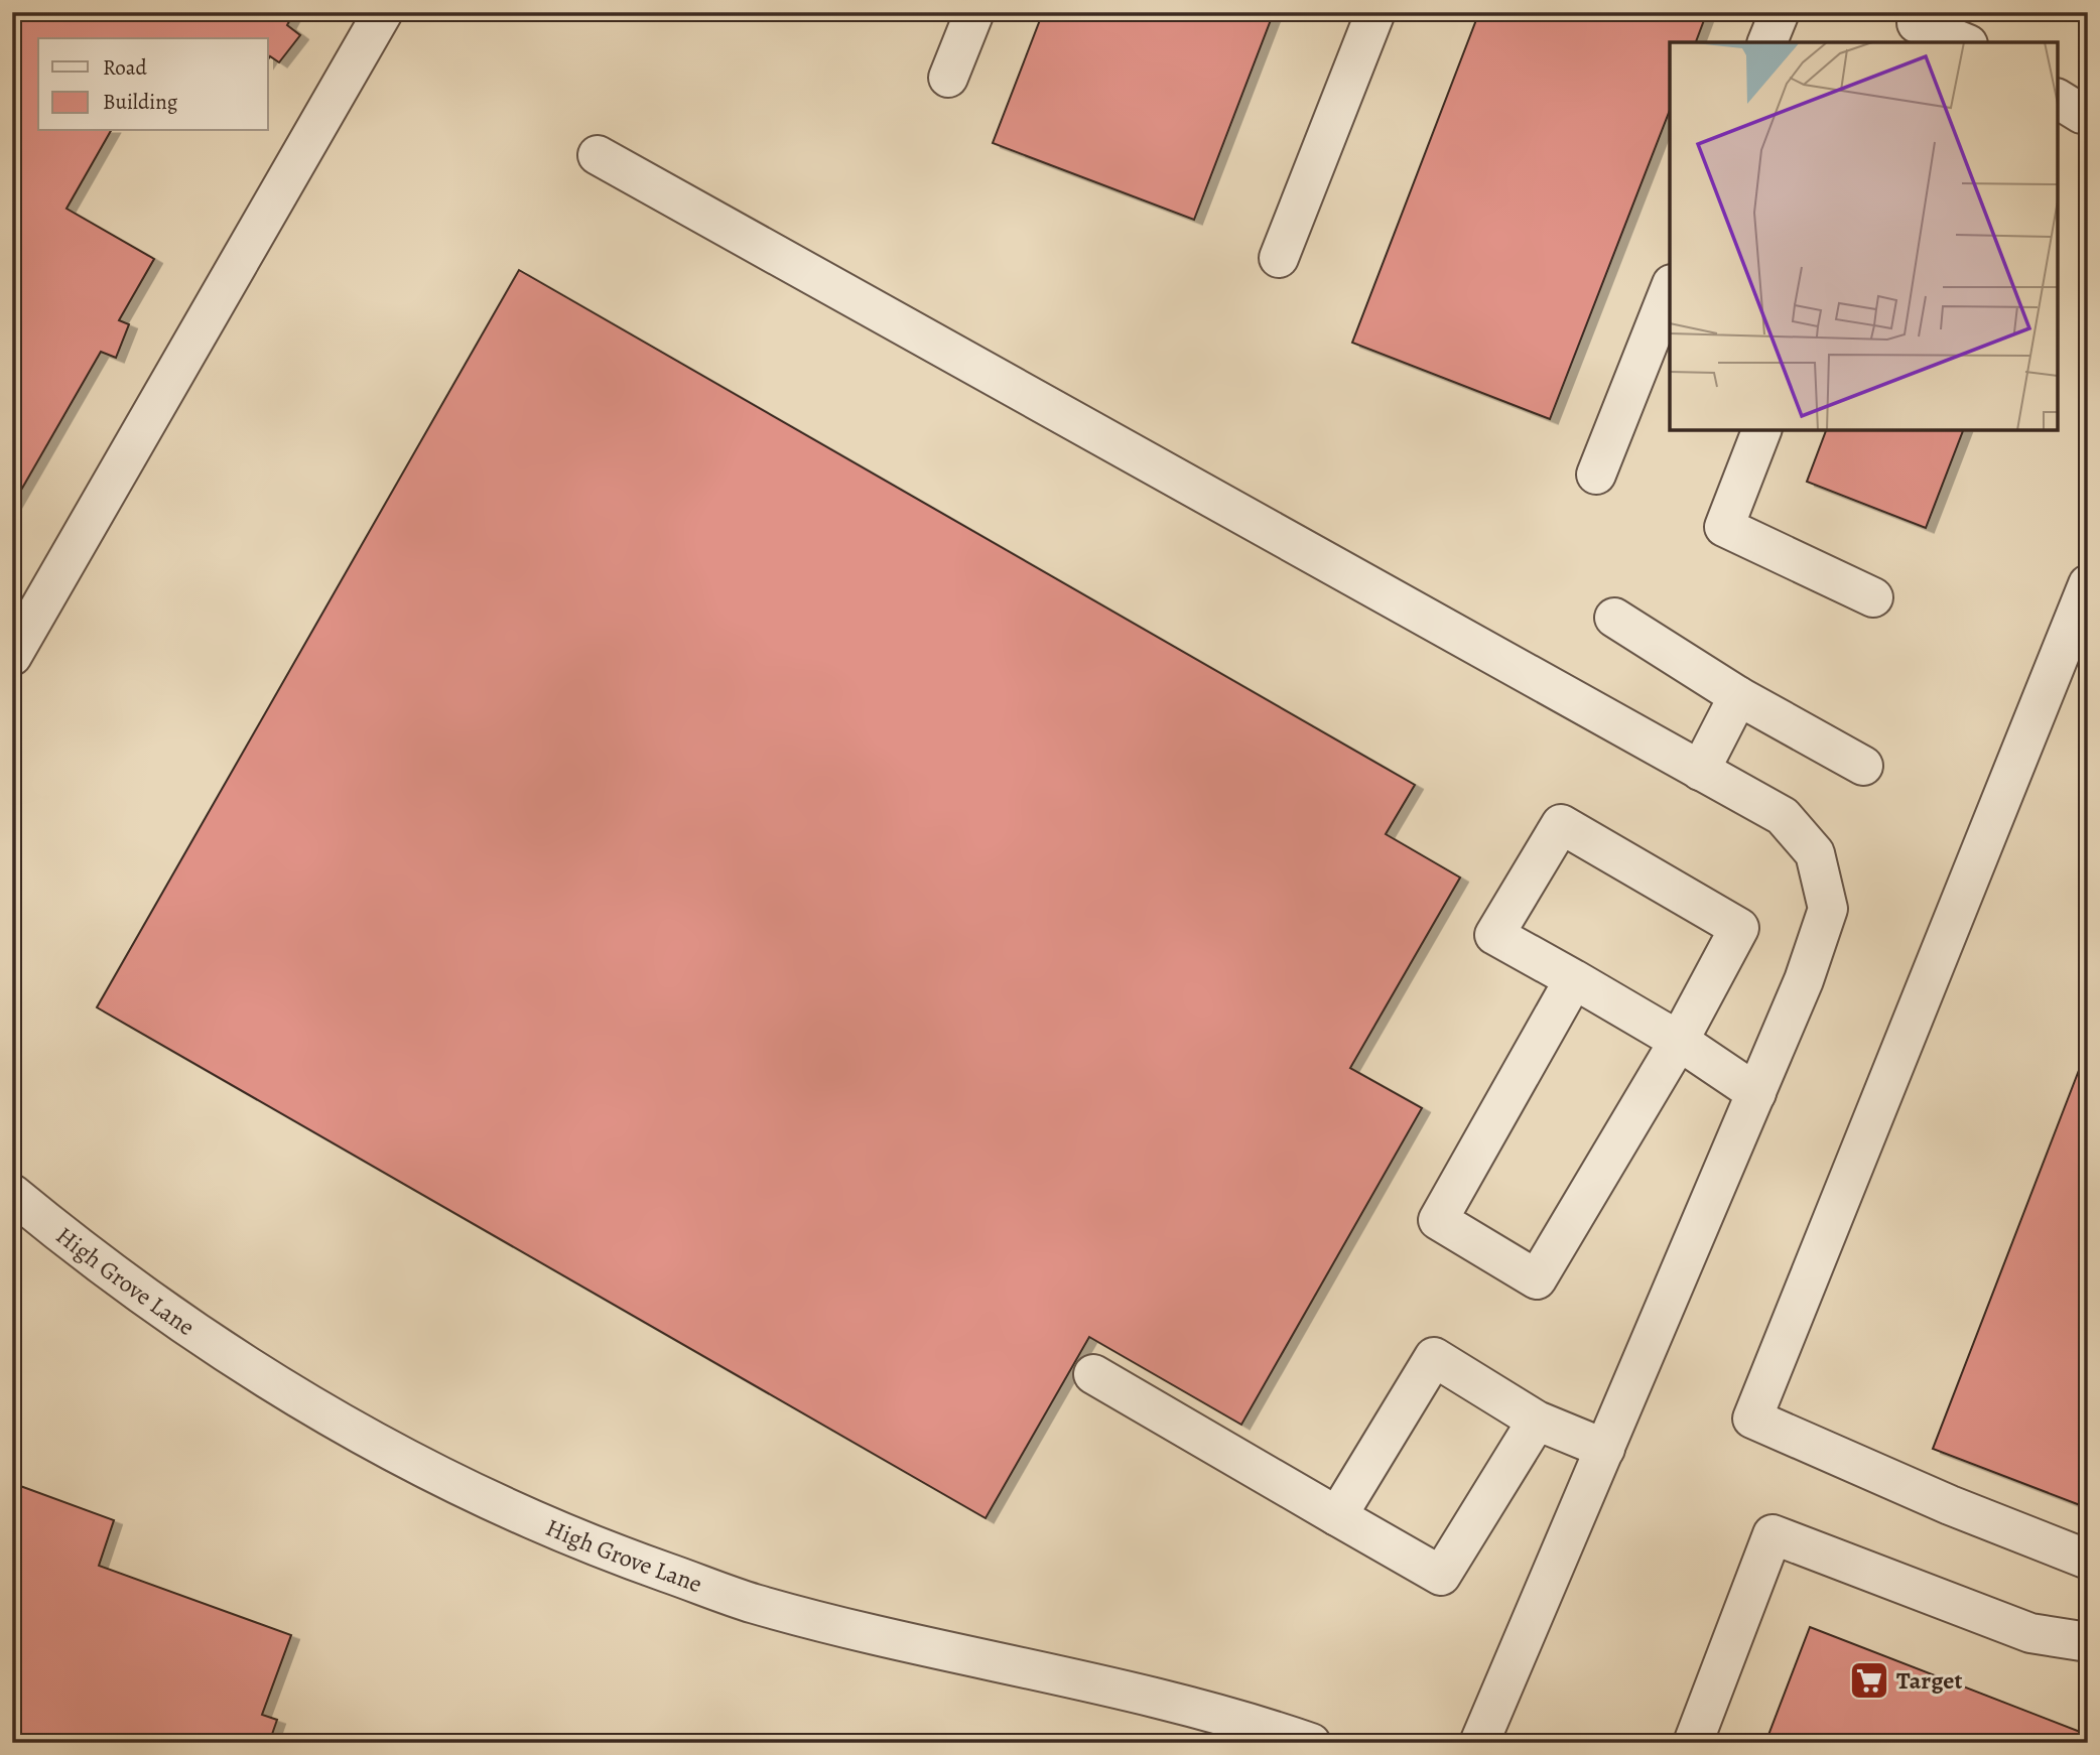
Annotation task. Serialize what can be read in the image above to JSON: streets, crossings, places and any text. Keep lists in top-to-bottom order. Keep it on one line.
{"streets":{"street":["High Grove Lane"]},"places":{"supermarket":["Target"]},"legend":["Road","Building"]}
